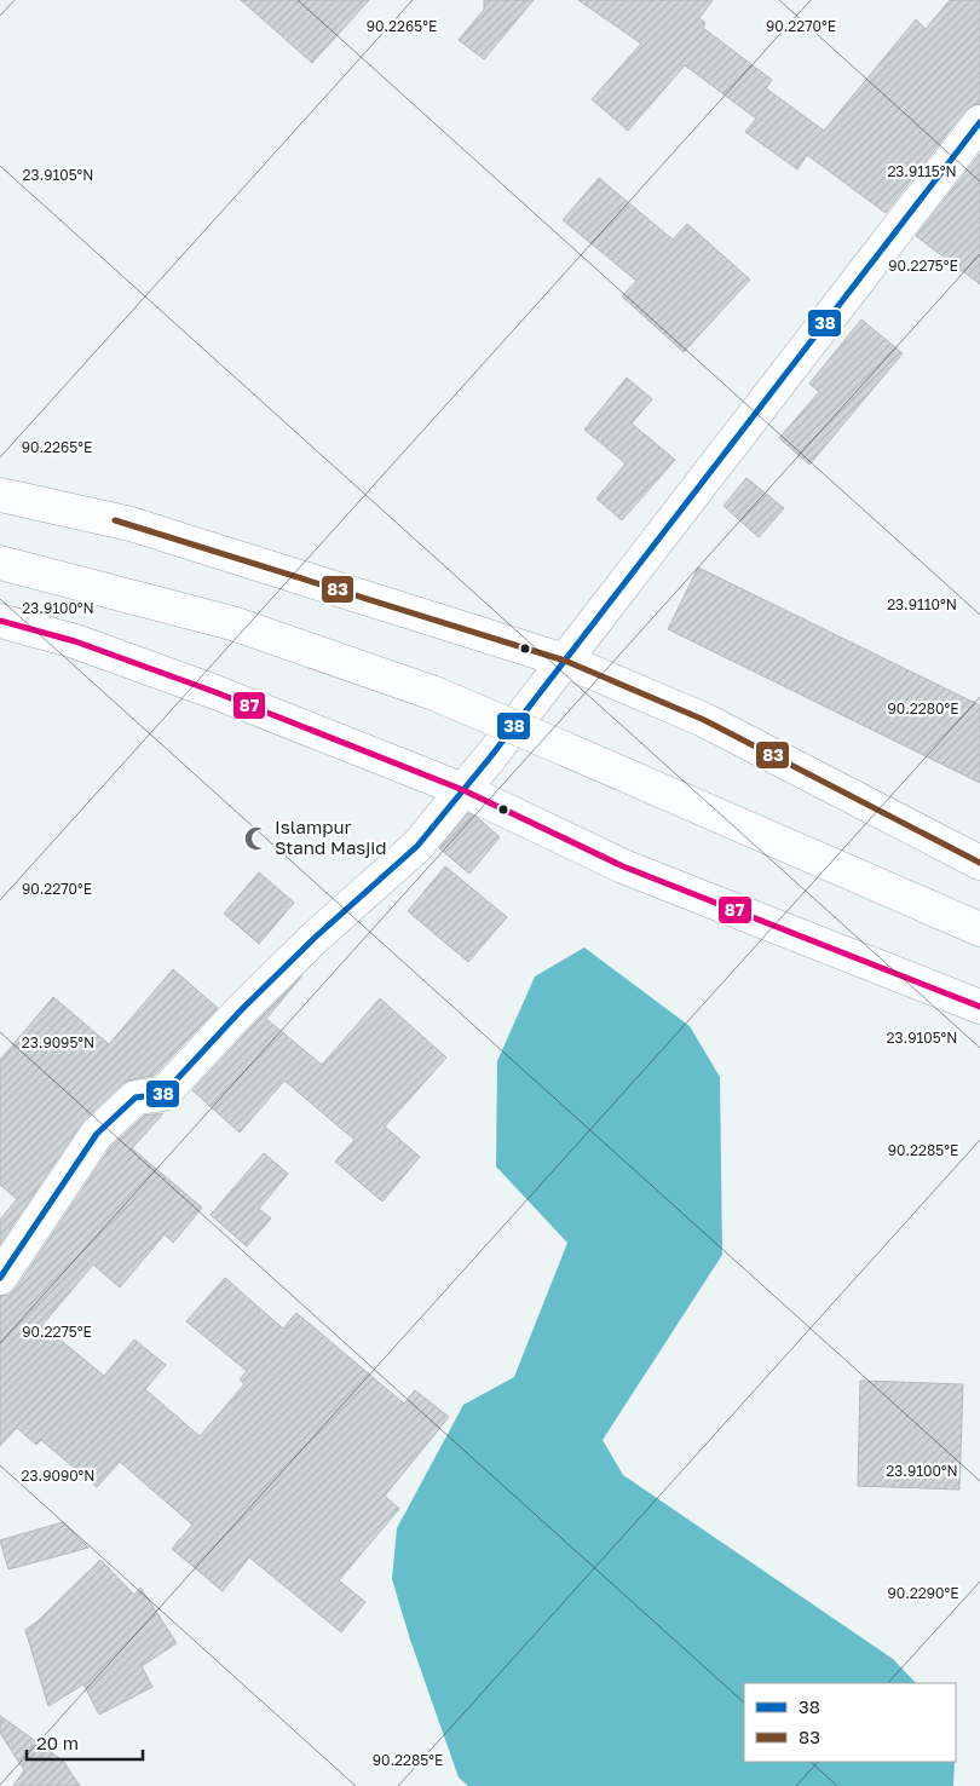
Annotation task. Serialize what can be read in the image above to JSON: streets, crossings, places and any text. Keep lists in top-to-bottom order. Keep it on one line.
{"places":{"mosque":["Islampur Stand Masjid"]},"lines":["transit line 38","transit line 83","transit line 87"],"legend":["38","83"],"scale_bar":"20 m","coordinates":["90.2265°E","90.2270°E","23.9115°N","23.9105°N","90.2275°E","23.9110°N","23.9100°N","90.2280°E","23.9095°N","90.2285°E","23.9090°N","90.2290°E"]}
